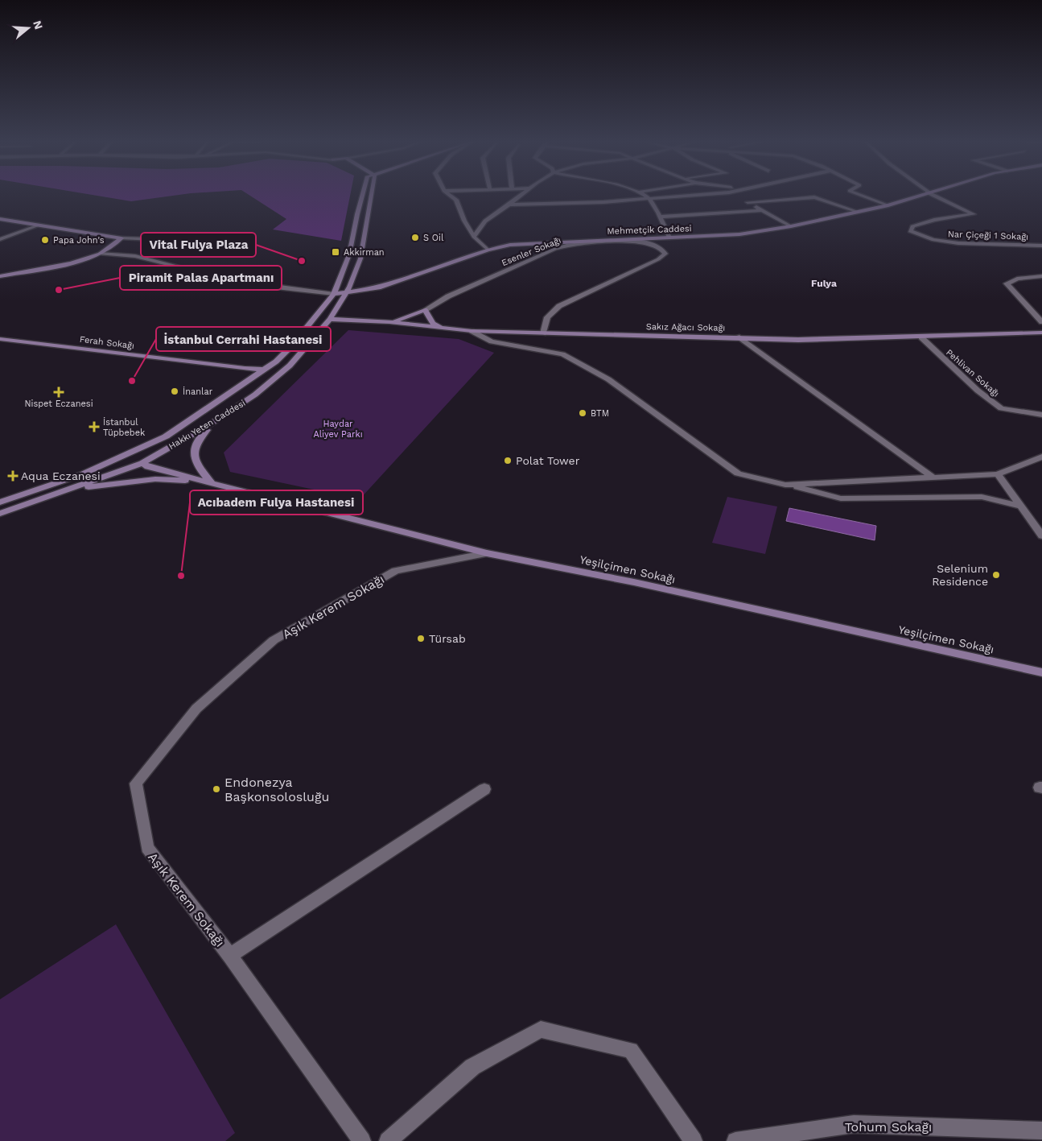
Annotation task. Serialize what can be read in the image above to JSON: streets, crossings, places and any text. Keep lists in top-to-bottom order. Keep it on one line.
{"streets":{"street":["Mehmetçik Caddesi","Nar Çiçeği 1 Sokağı","Esenler Sokağı","Sakız Ağacı Sokağı","Ferah Sokağı","Pehlivan Sokağı","Hakkı Yeten Caddesi","Yeşilçimen Sokağı","Aşık Kerem Sokağı","Tohum Sokağı"]},"crossings":[["Mehmetçik Caddesi","Esenler Sokağı"],["Mehmetçik Caddesi","Hakkı Yeten Caddesi"],["Esenler Sokağı","Sakız Ağacı Sokağı"],["Sakız Ağacı Sokağı","Pehlivan Sokağı"],["Sakız Ağacı Sokağı","Hakkı Yeten Caddesi"],["Ferah Sokağı","Hakkı Yeten Caddesi"],["Hakkı Yeten Caddesi","Yeşilçimen Sokağı"],["Yeşilçimen Sokağı","Aşık Kerem Sokağı"]],"districts":["Fulya"],"parks":["Haydar Aliyev Parkı"],"places":{"other":["S Oil","Papa John's","Vital Fulya Plaza","Piramit Palas Apartmanı","İstanbul Cerrahi Hastanesi","İnanlar","BTM","Polat Tower","Selenium Residence","Acıbadem Fulya Hastanesi","Türsab","Endonezya Başkonsolosluğu"],"transit":["Akkirman"],"health":["Nispet Eczanesi","İstanbul Tüpbebek","Aqua Eczanesi"]},"north":"right"}
